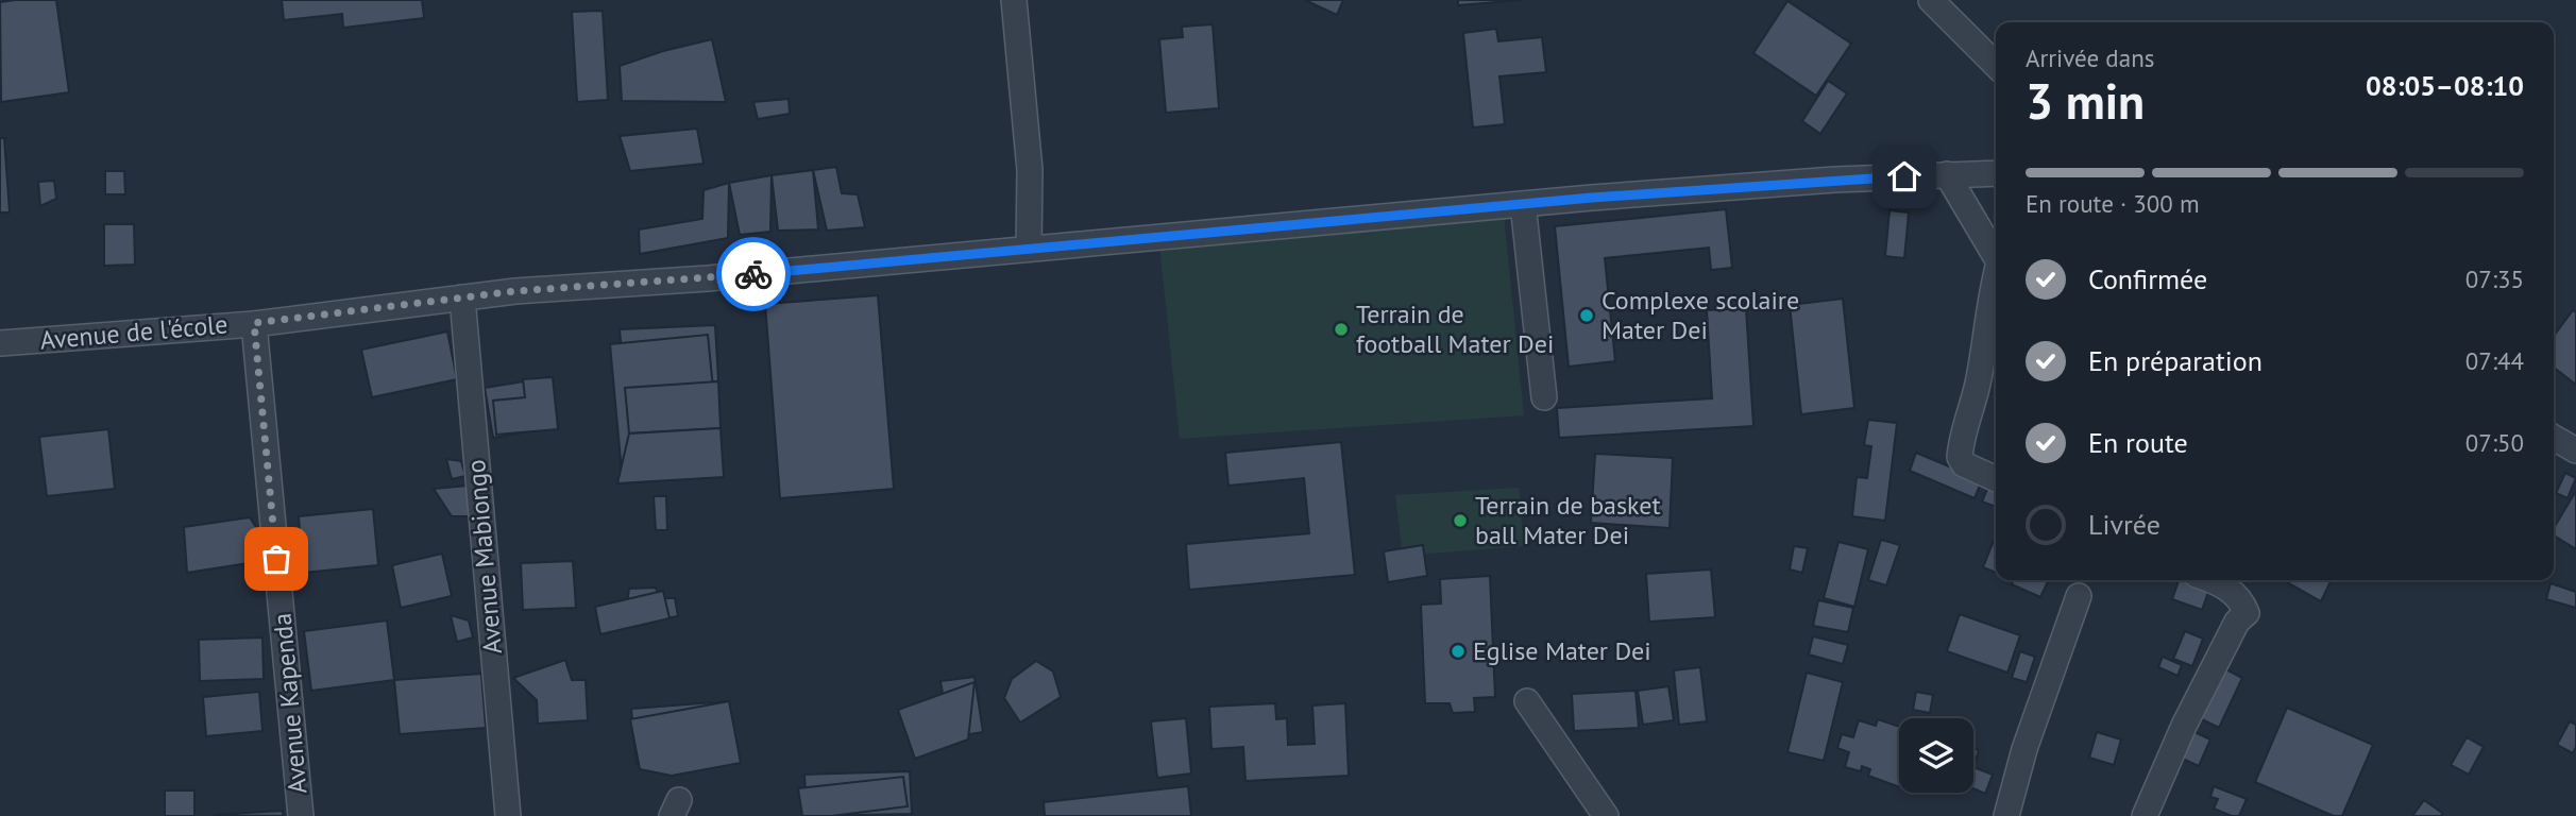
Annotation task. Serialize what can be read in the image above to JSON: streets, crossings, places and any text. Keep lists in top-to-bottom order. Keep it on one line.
{"streets":{"street":["Avenue de l'école","Avenue Mabiongo","Avenue Kapenda"]},"crossings":[["Avenue de l'école","Avenue Mabiongo"],["Avenue de l'école","Avenue Kapenda"]],"places":["Complexe scolaire Mater Dei","Terrain de football Mater Dei","Terrain de basket ball Mater Dei","Eglise Mater Dei"],"page":{"heading":["3 min","Arrivée dans","08:05–08:10"],"bar":"En route · 300 m","list":[["Confirmée","07:35"],["En préparation","07:44"],["En route","07:50"],"Livrée"]}}
